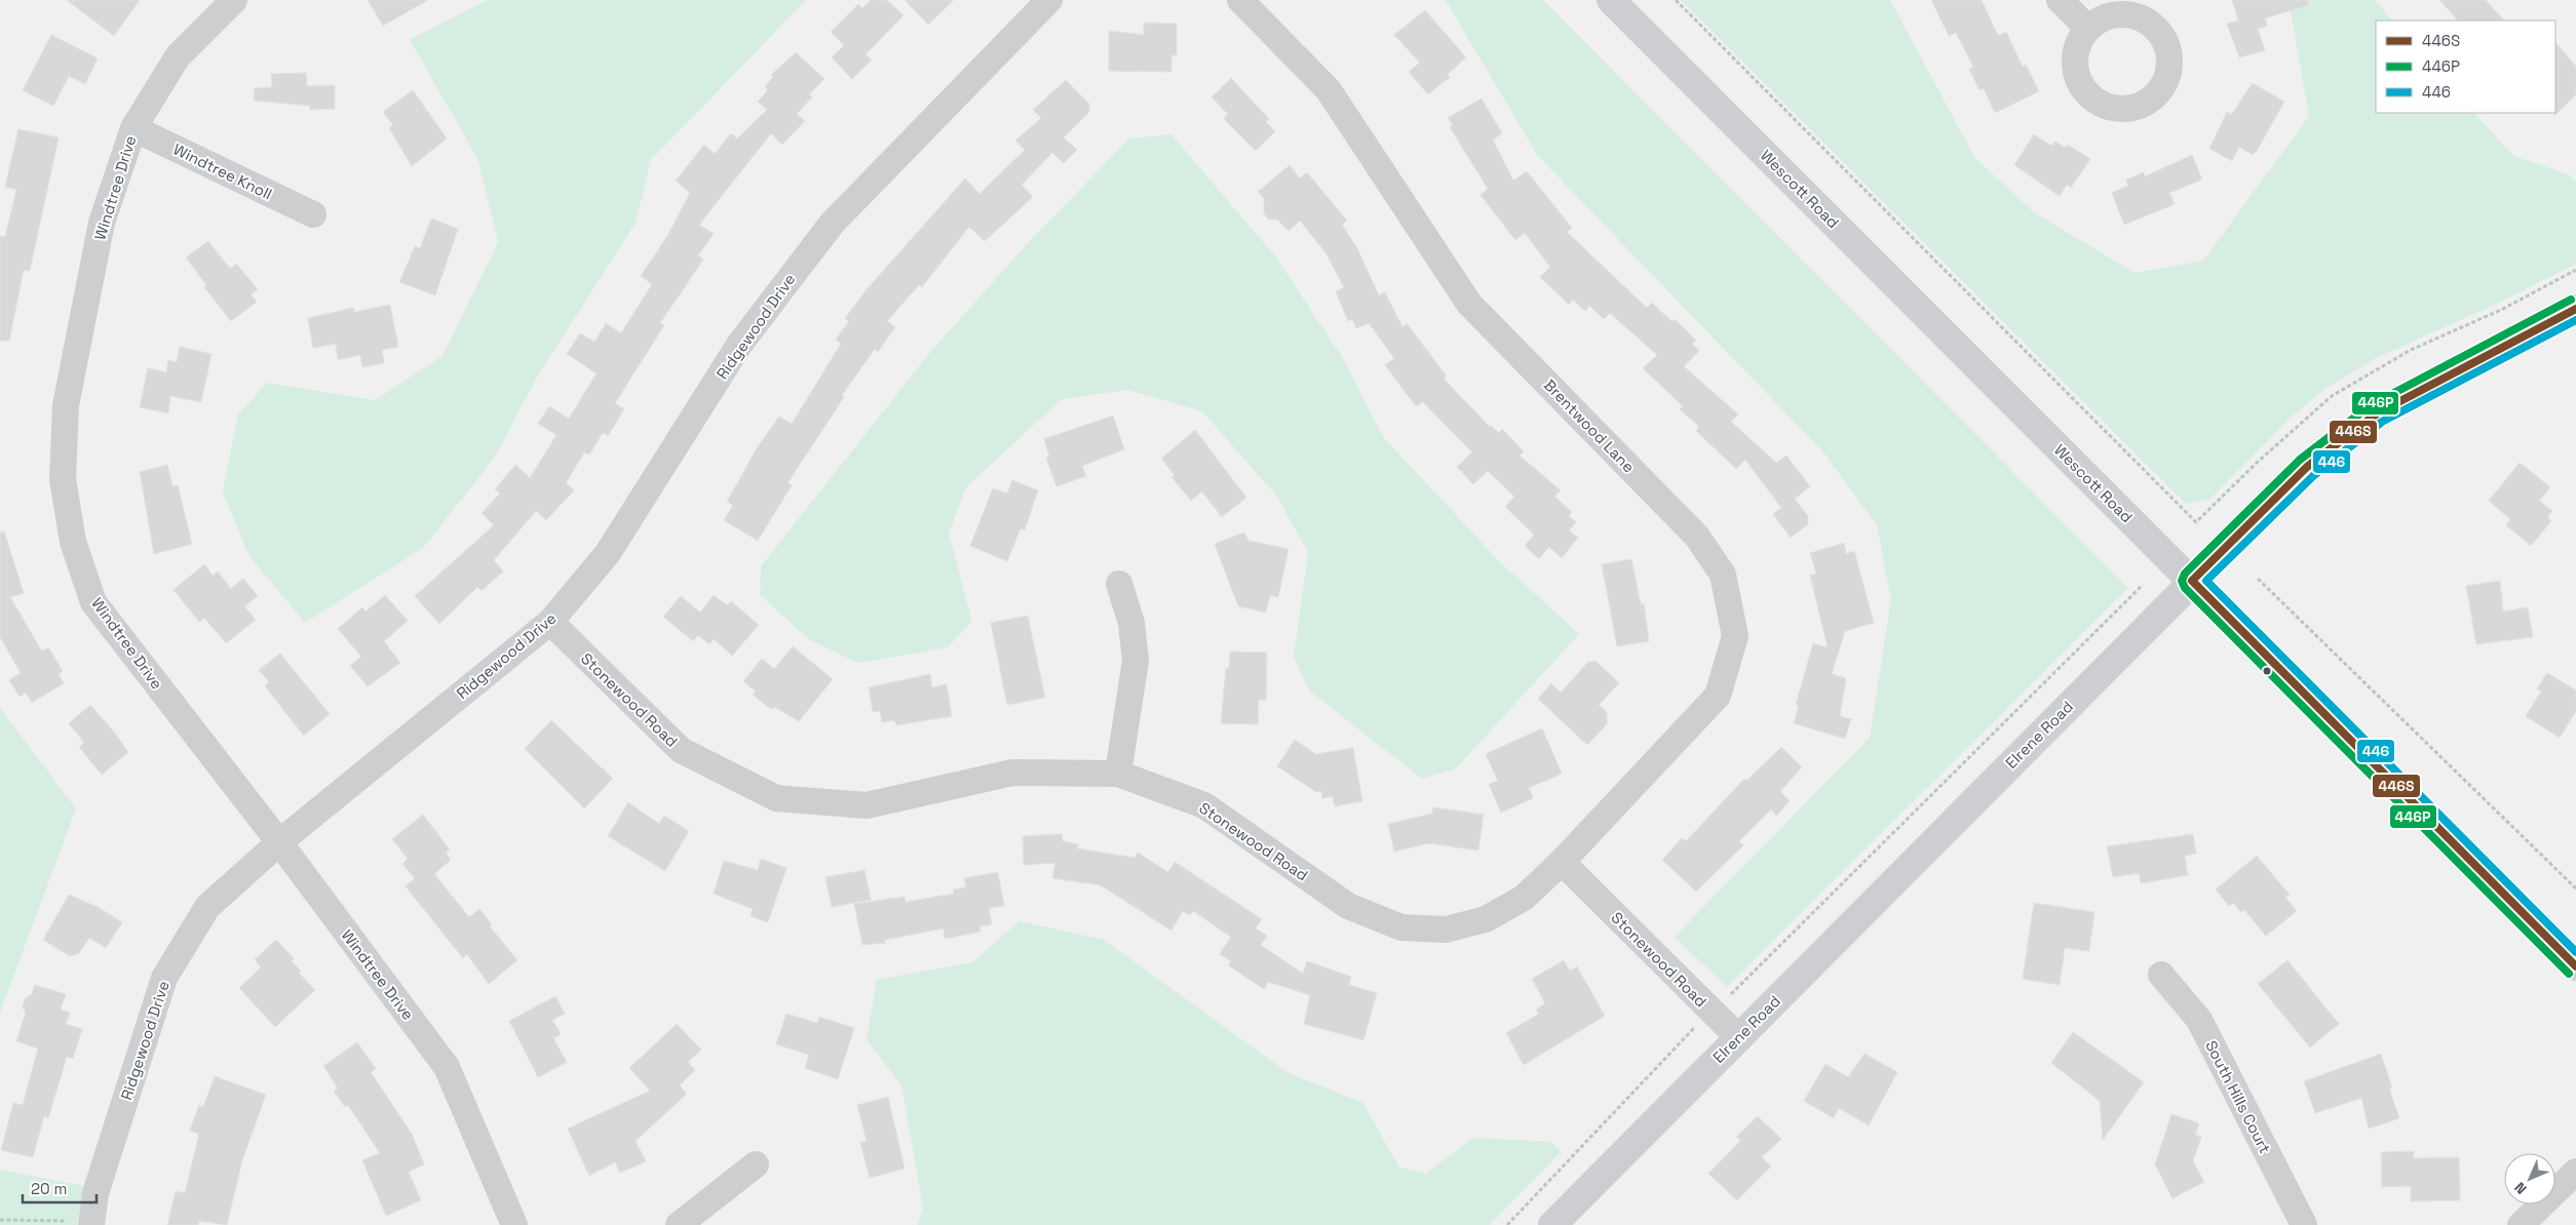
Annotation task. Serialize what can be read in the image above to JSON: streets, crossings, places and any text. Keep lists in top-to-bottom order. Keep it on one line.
{"streets":{"street":["Windtree Knoll","Windtree Drive","Wescott Road","Ridgewood Drive","Brentwood Lane","Stonewood Road","Elrene Road","South Hills Court"]},"crossings":[["Windtree Knoll","Windtree Drive"],["Windtree Drive","Ridgewood Drive"],["Wescott Road","Elrene Road"],["Ridgewood Drive","Stonewood Road"],["Brentwood Lane","Stonewood Road"],["Stonewood Road","Elrene Road"]],"lines":["transit line 446P","transit line 446S","transit line 446"],"legend":["446S","446P","446"],"scale_bar":"20 m","north":"bottom left"}
